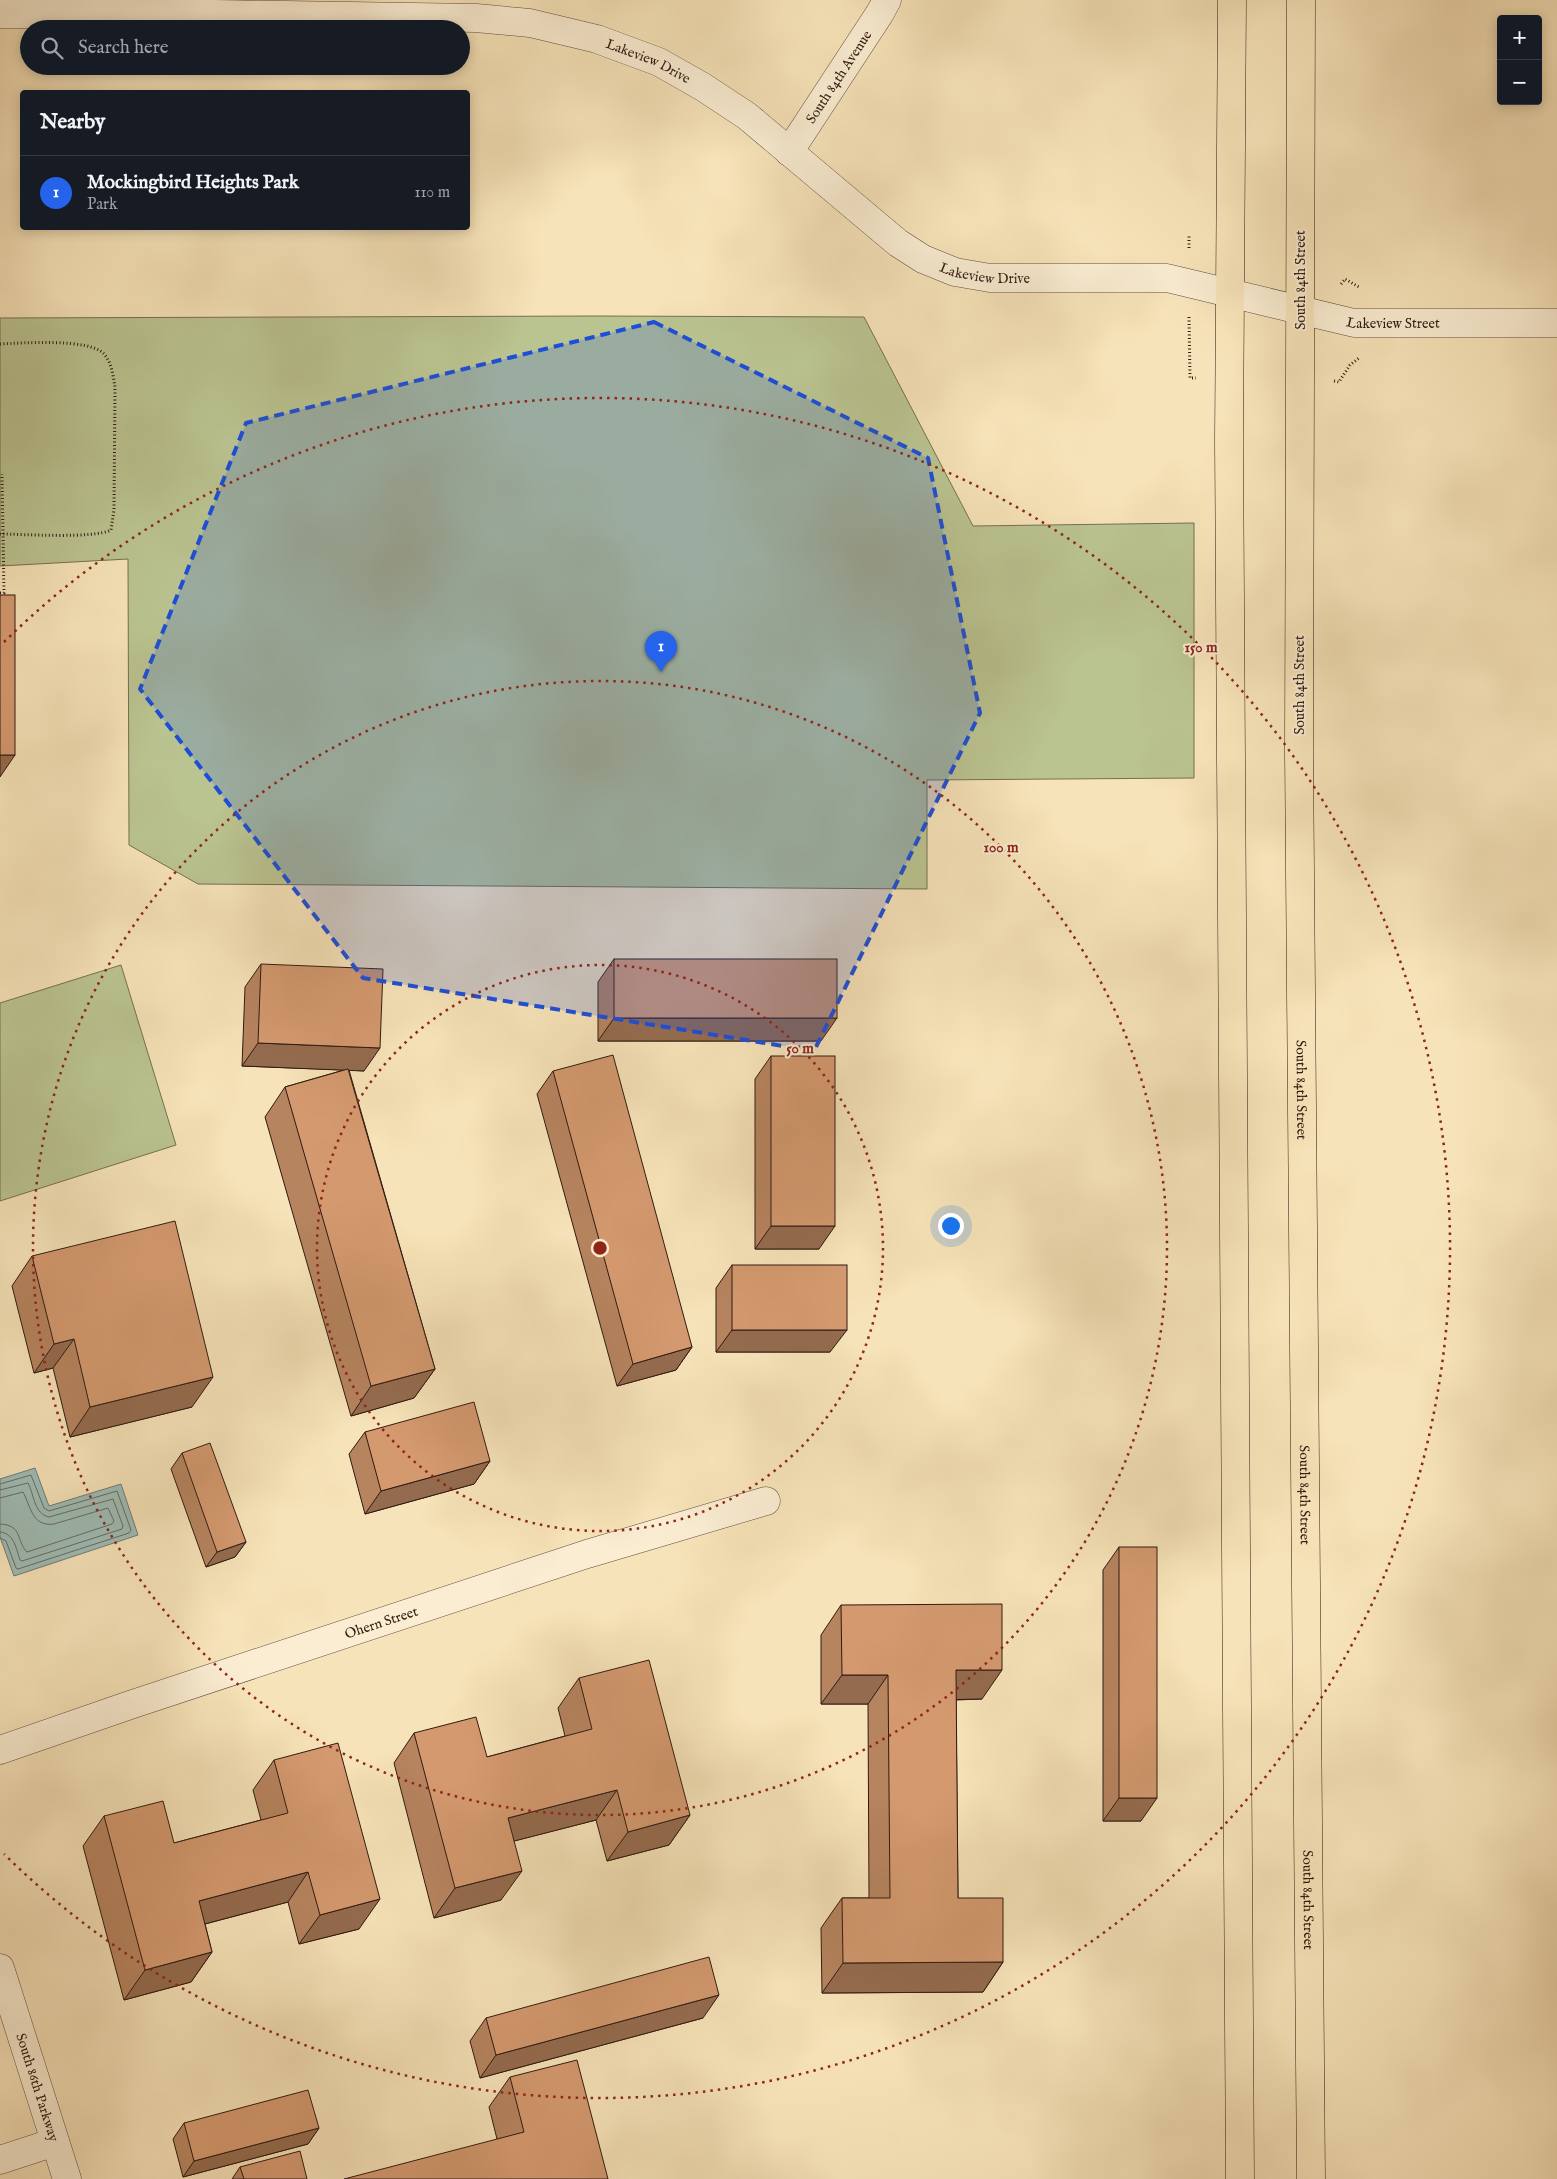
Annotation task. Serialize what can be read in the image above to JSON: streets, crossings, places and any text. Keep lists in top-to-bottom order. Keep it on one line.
{"streets":{"main road":["South 84th Street"],"street":["Lakeview Drive","South 84th Avenue","Lakeview Street","Ohern Street","South 86th Parkway"]},"crossings":[["Lakeview Drive","South 84th Avenue"],["Lakeview Drive","Lakeview Street"],["South 84th Street","Lakeview Street"]],"page":{"map_buttons":["+","−"],"search":"Search here","heading":"Nearby","list":[{"mark":"1","name":"Mockingbird Heights Park","note":"Park","value":"110 m"}],"pins":"1"},"rings":["150 m","100 m","50 m"]}
